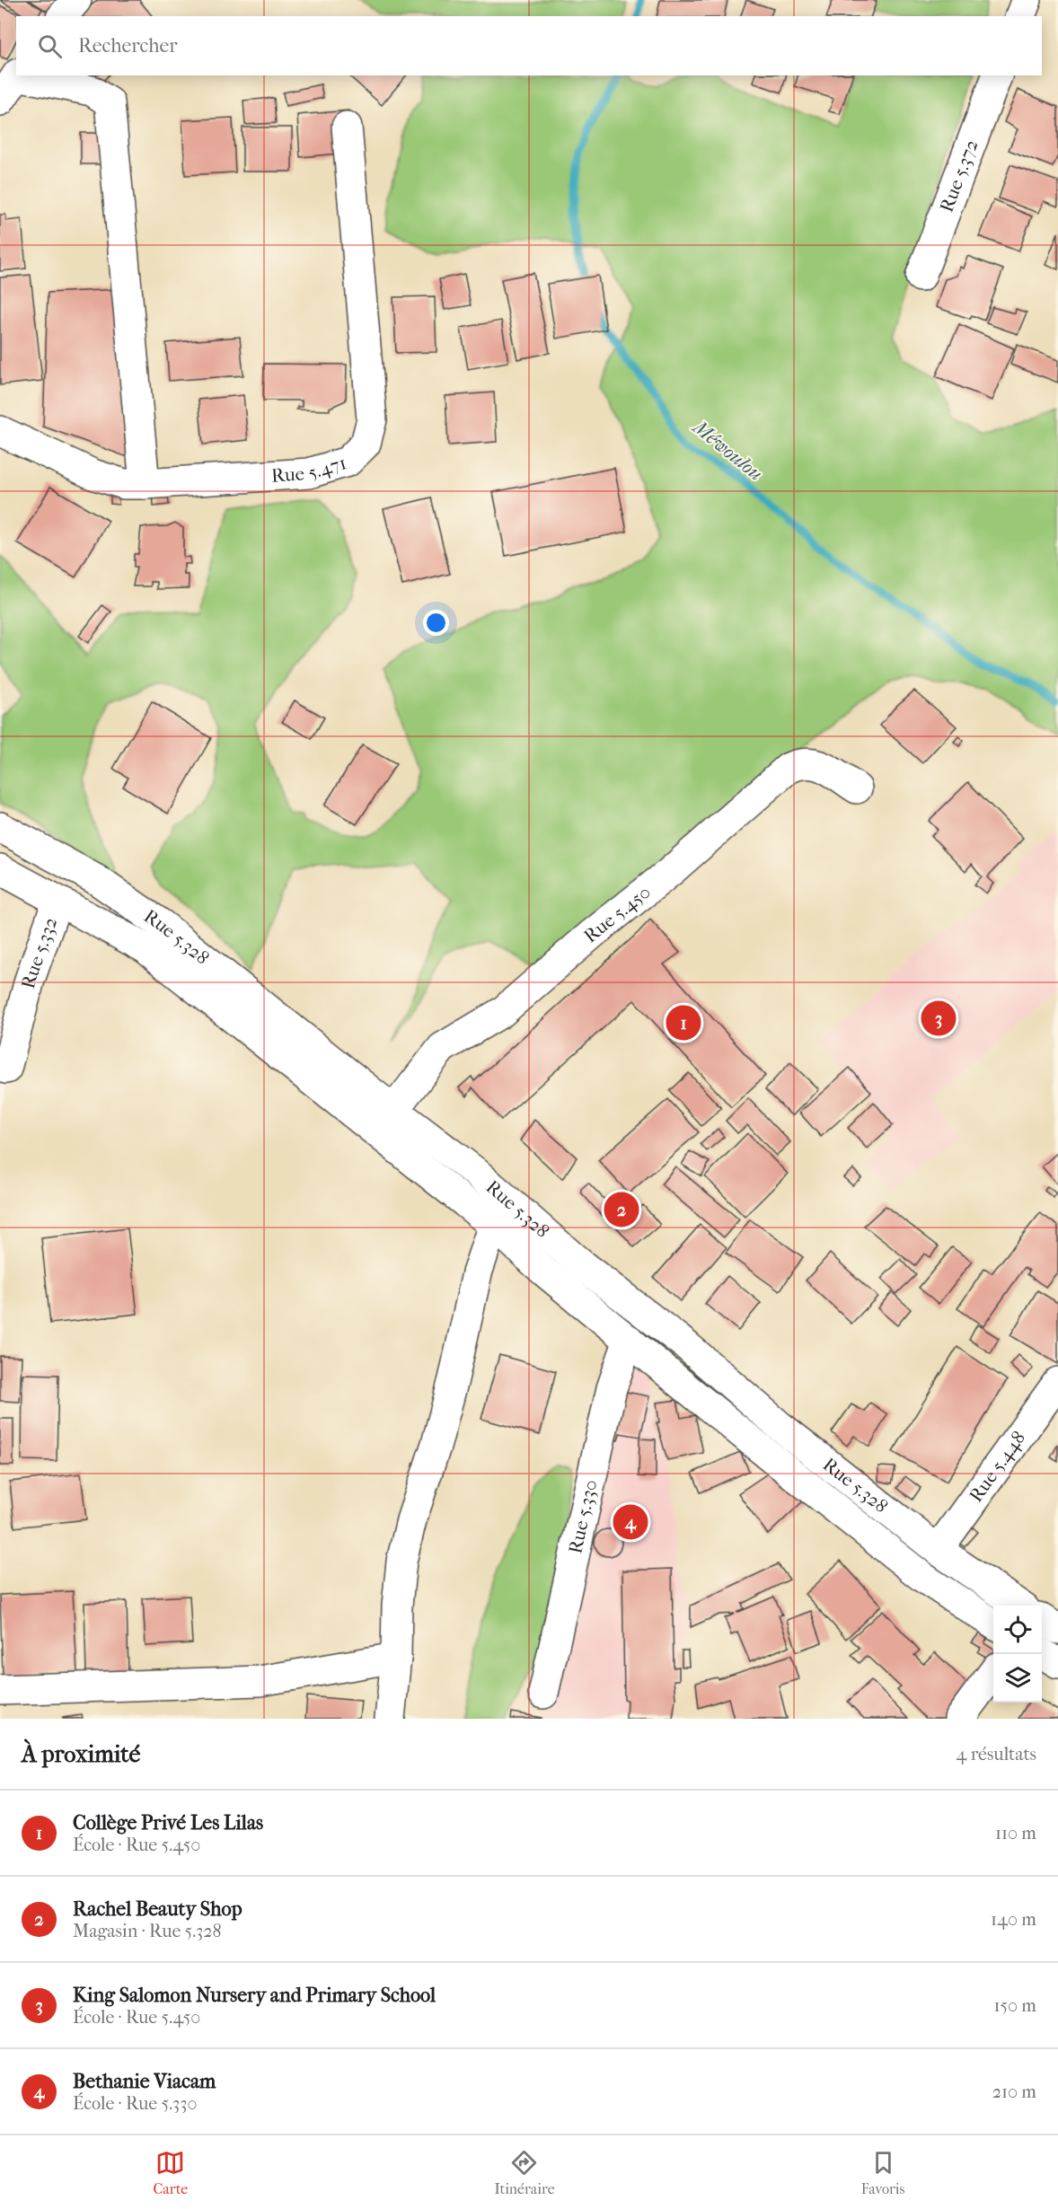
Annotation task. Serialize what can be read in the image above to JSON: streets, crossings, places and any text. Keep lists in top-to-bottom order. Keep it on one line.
{"streets":{"street":["Rue 5.372","Rue 5.471","Rue 5.450","Rue 5.328","Rue 5.332","Rue 5.448","Rue 5.330"]},"crossings":[["Rue 5.450","Rue 5.328"],["Rue 5.328","Rue 5.332"],["Rue 5.328","Rue 5.448"],["Rue 5.328","Rue 5.330"]],"water":["Méwoulou"],"page":{"search":"Rechercher","pins":["3","1","2","4"],"heading":["À proximité","4 résultats"],"list":[{"mark":"1","name":"Collège Privé Les Lilas","note":"École · Rue 5.450","value":"110 m"},{"mark":"2","name":"Rachel Beauty Shop","note":"Magasin · Rue 5.328","value":"140 m"},{"mark":"3","name":"King Salomon Nursery and Primary School","note":"École · Rue 5.450","value":"150 m"},{"mark":"4","name":"Bethanie Viacam","note":"École · Rue 5.330","value":"210 m"}],"nav":["Carte","Itinéraire","Favoris"]}}
